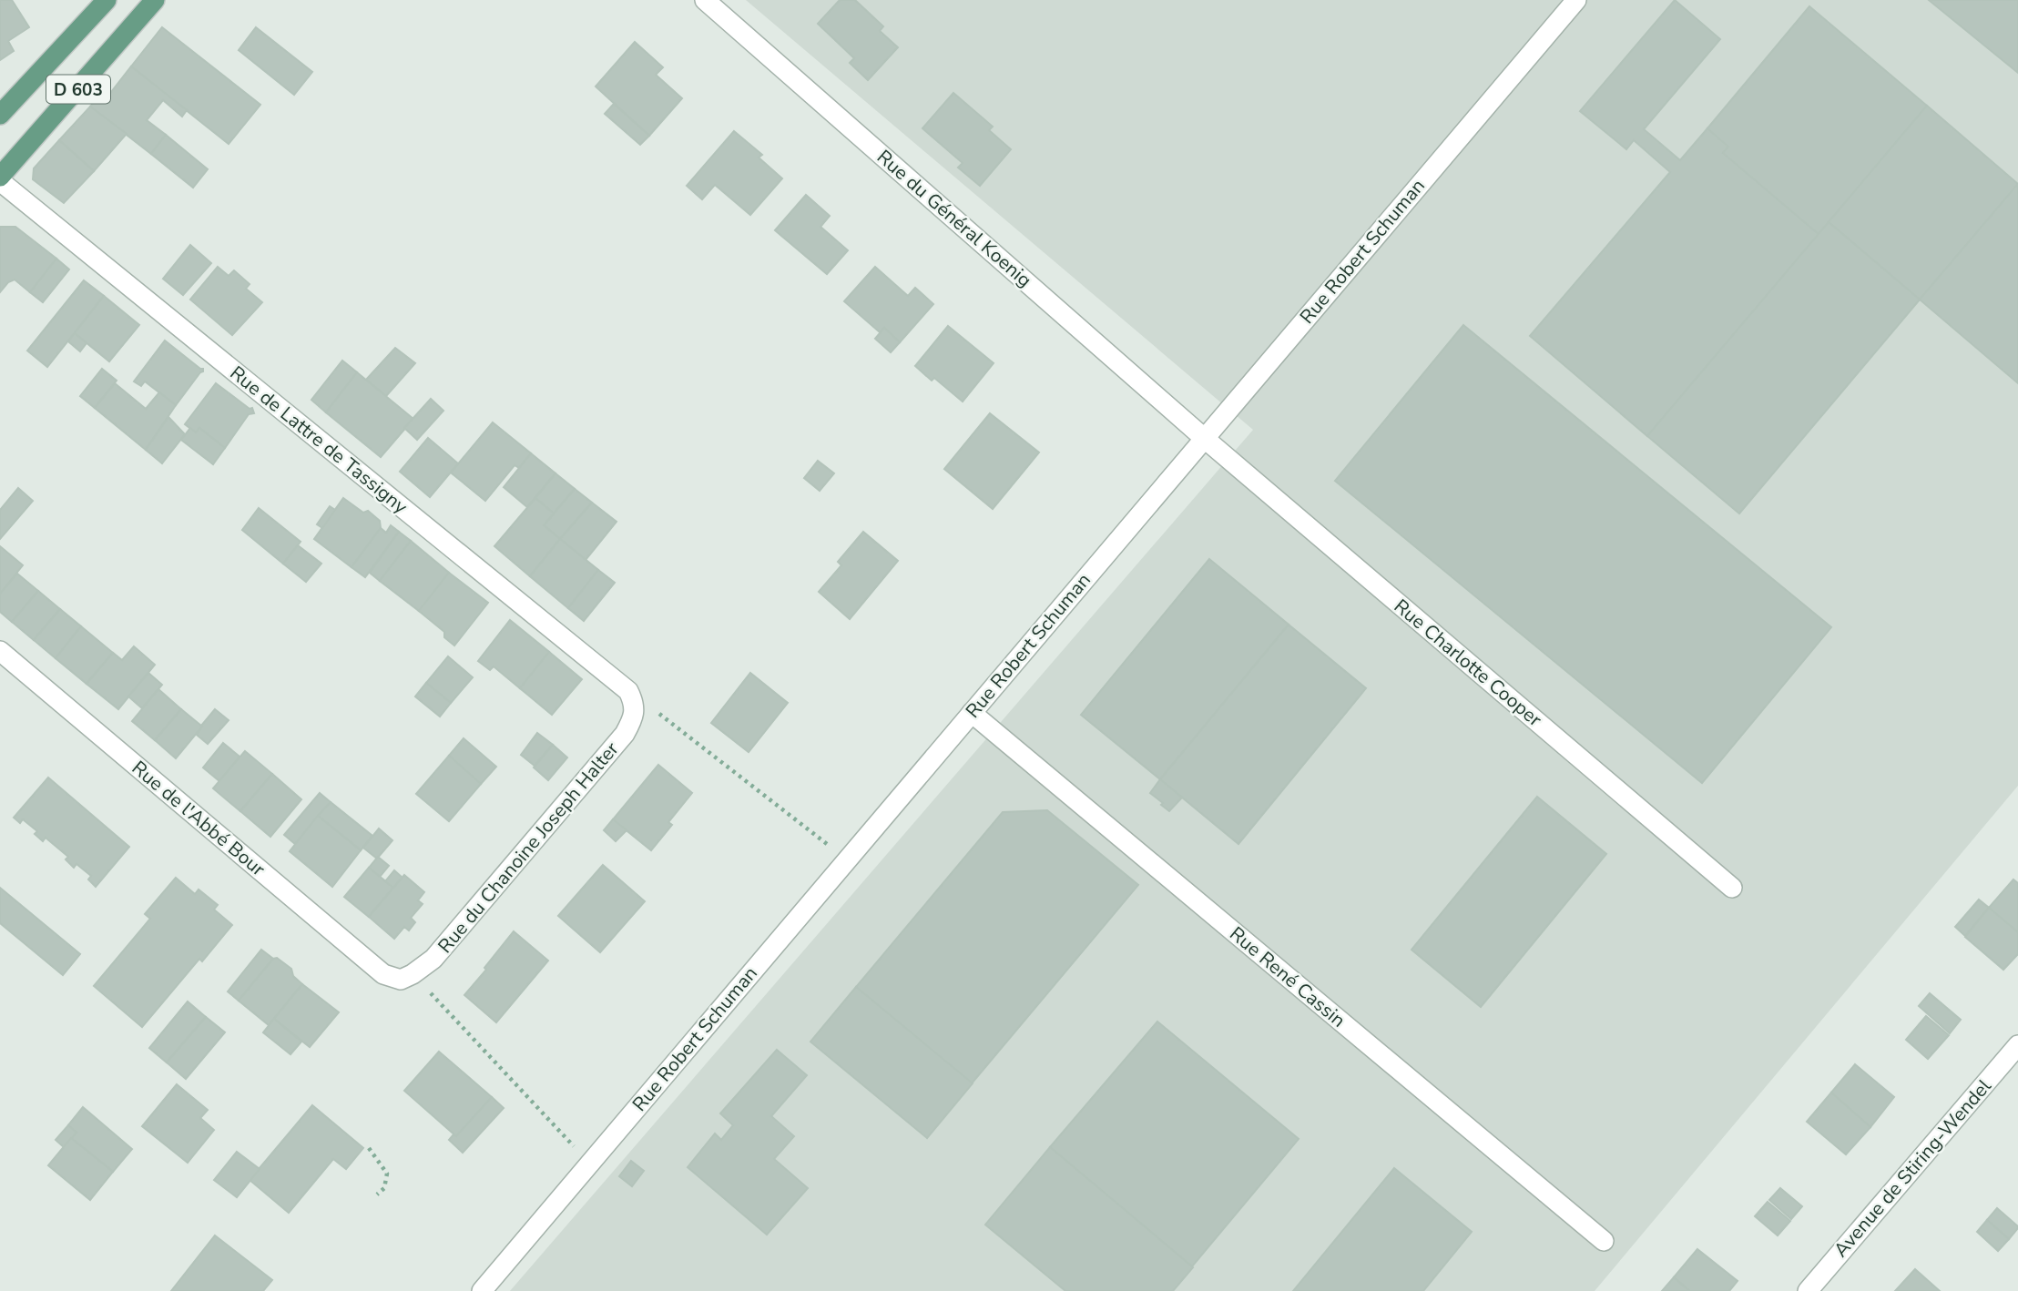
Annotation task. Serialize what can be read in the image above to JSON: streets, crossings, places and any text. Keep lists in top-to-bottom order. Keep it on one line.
{"streets":{"main road":["D 603"],"street":["Rue du Général Koenig","Rue Robert Schuman","Rue de Lattre de Tassigny","Rue Charlotte Cooper","Rue de l'Abbé Bour","Rue du Chanoine Joseph Halter","Rue René Cassin","Avenue de Stiring-Wendel"]},"crossings":[["D 603","Rue de Lattre de Tassigny"],["Rue du Général Koenig","Rue Robert Schuman"],["Rue du Général Koenig","Rue Charlotte Cooper"],["Rue Robert Schuman","Rue Charlotte Cooper"],["Rue Robert Schuman","Rue René Cassin"],["Rue de Lattre de Tassigny","Rue du Chanoine Joseph Halter"],["Rue de l'Abbé Bour","Rue du Chanoine Joseph Halter"]]}
